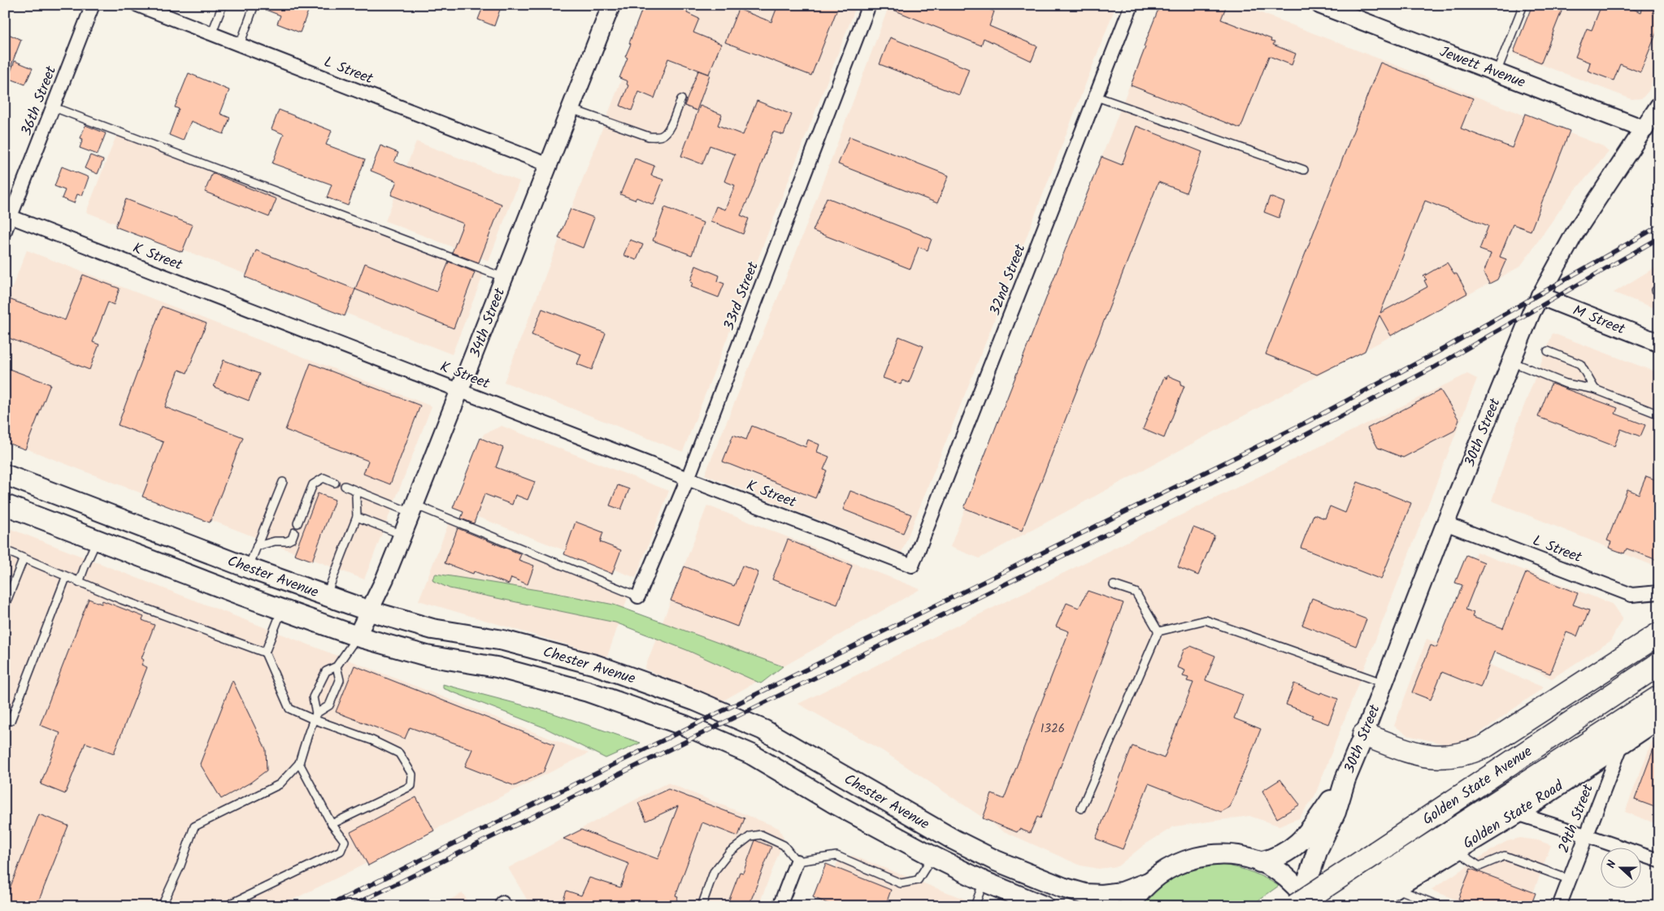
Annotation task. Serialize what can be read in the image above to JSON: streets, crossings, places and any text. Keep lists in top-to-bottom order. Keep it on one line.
{"streets":{"highway":["Golden State Avenue"],"main road":["30th Street","Chester Avenue","Golden State Road"],"street":["Jewett Avenue","L Street","36th Street","K Street","32nd Street","33rd Street","M Street","34th Street","29th Street"]},"crossings":[["Jewett Avenue","30th Street"],["L Street","34th Street"],["L Street","30th Street"],["36th Street","K Street"],["K Street","32nd Street"],["K Street","33rd Street"],["K Street","34th Street"],["M Street","30th Street"],["34th Street","Chester Avenue"],["30th Street","Golden State Avenue"],["Golden State Avenue","Golden State Road"],["Golden State Road","29th Street"]],"house_numbers":["1326"],"north":"left"}
